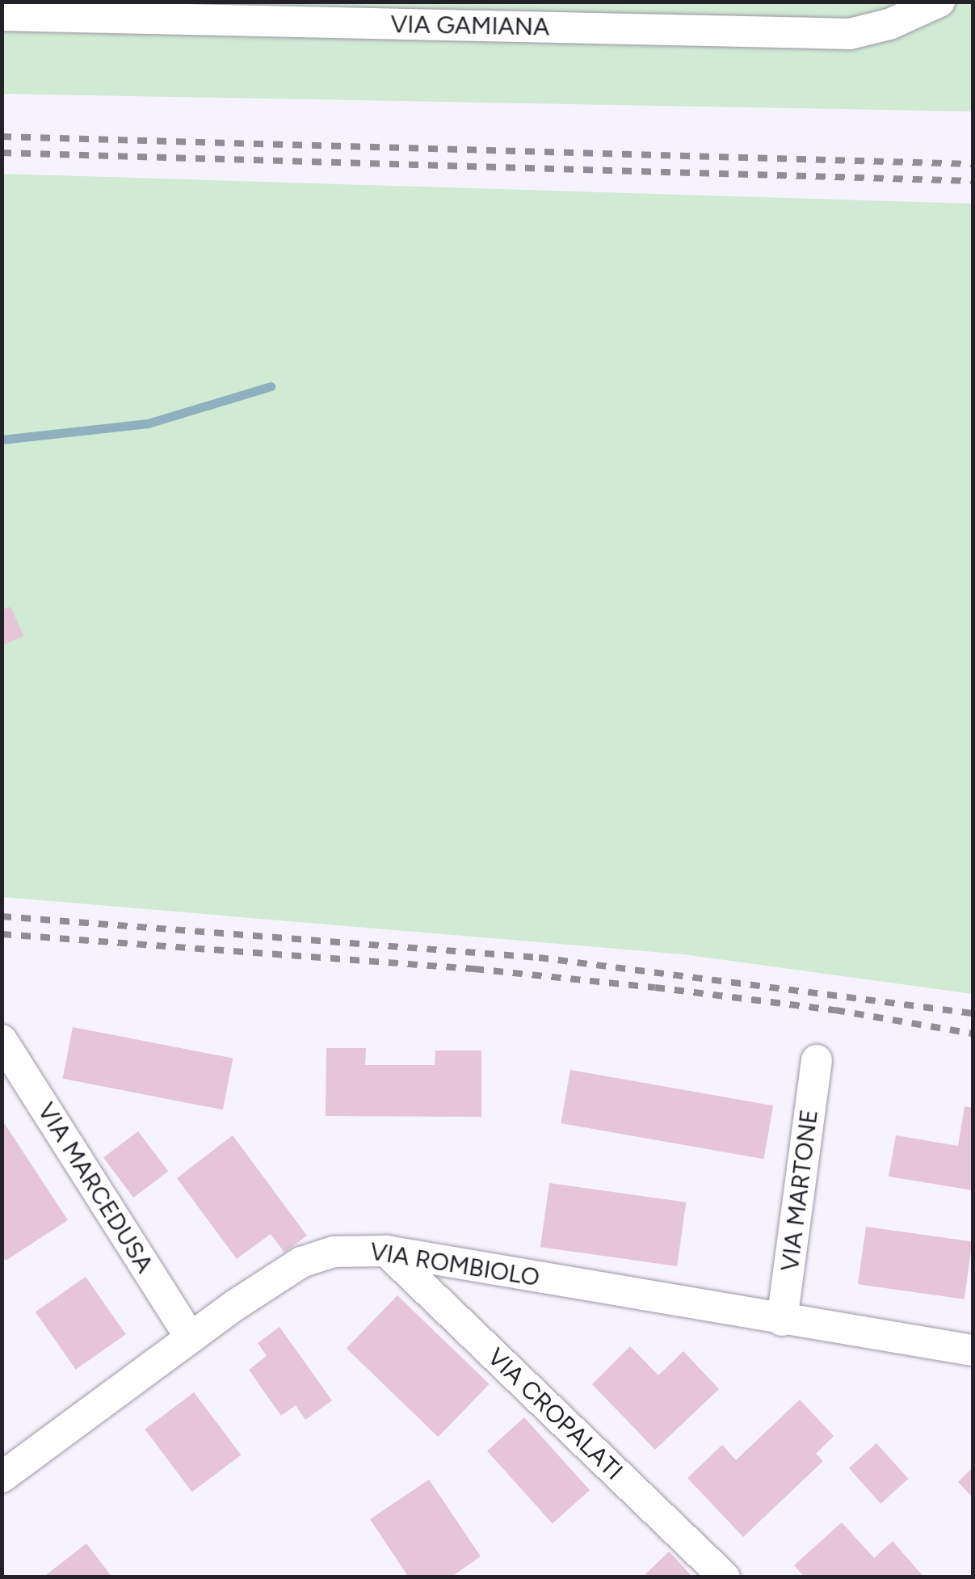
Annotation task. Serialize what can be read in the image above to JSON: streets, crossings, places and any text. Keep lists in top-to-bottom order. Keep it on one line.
{"streets":{"street":["VIA GAMIANA","VIA MARCEDUSA","VIA MARTONE","VIA ROMBIOLO","VIA CROPALATI"]},"crossings":[["VIA MARCEDUSA","VIA ROMBIOLO"],["VIA MARTONE","VIA ROMBIOLO"],["VIA ROMBIOLO","VIA CROPALATI"]]}
